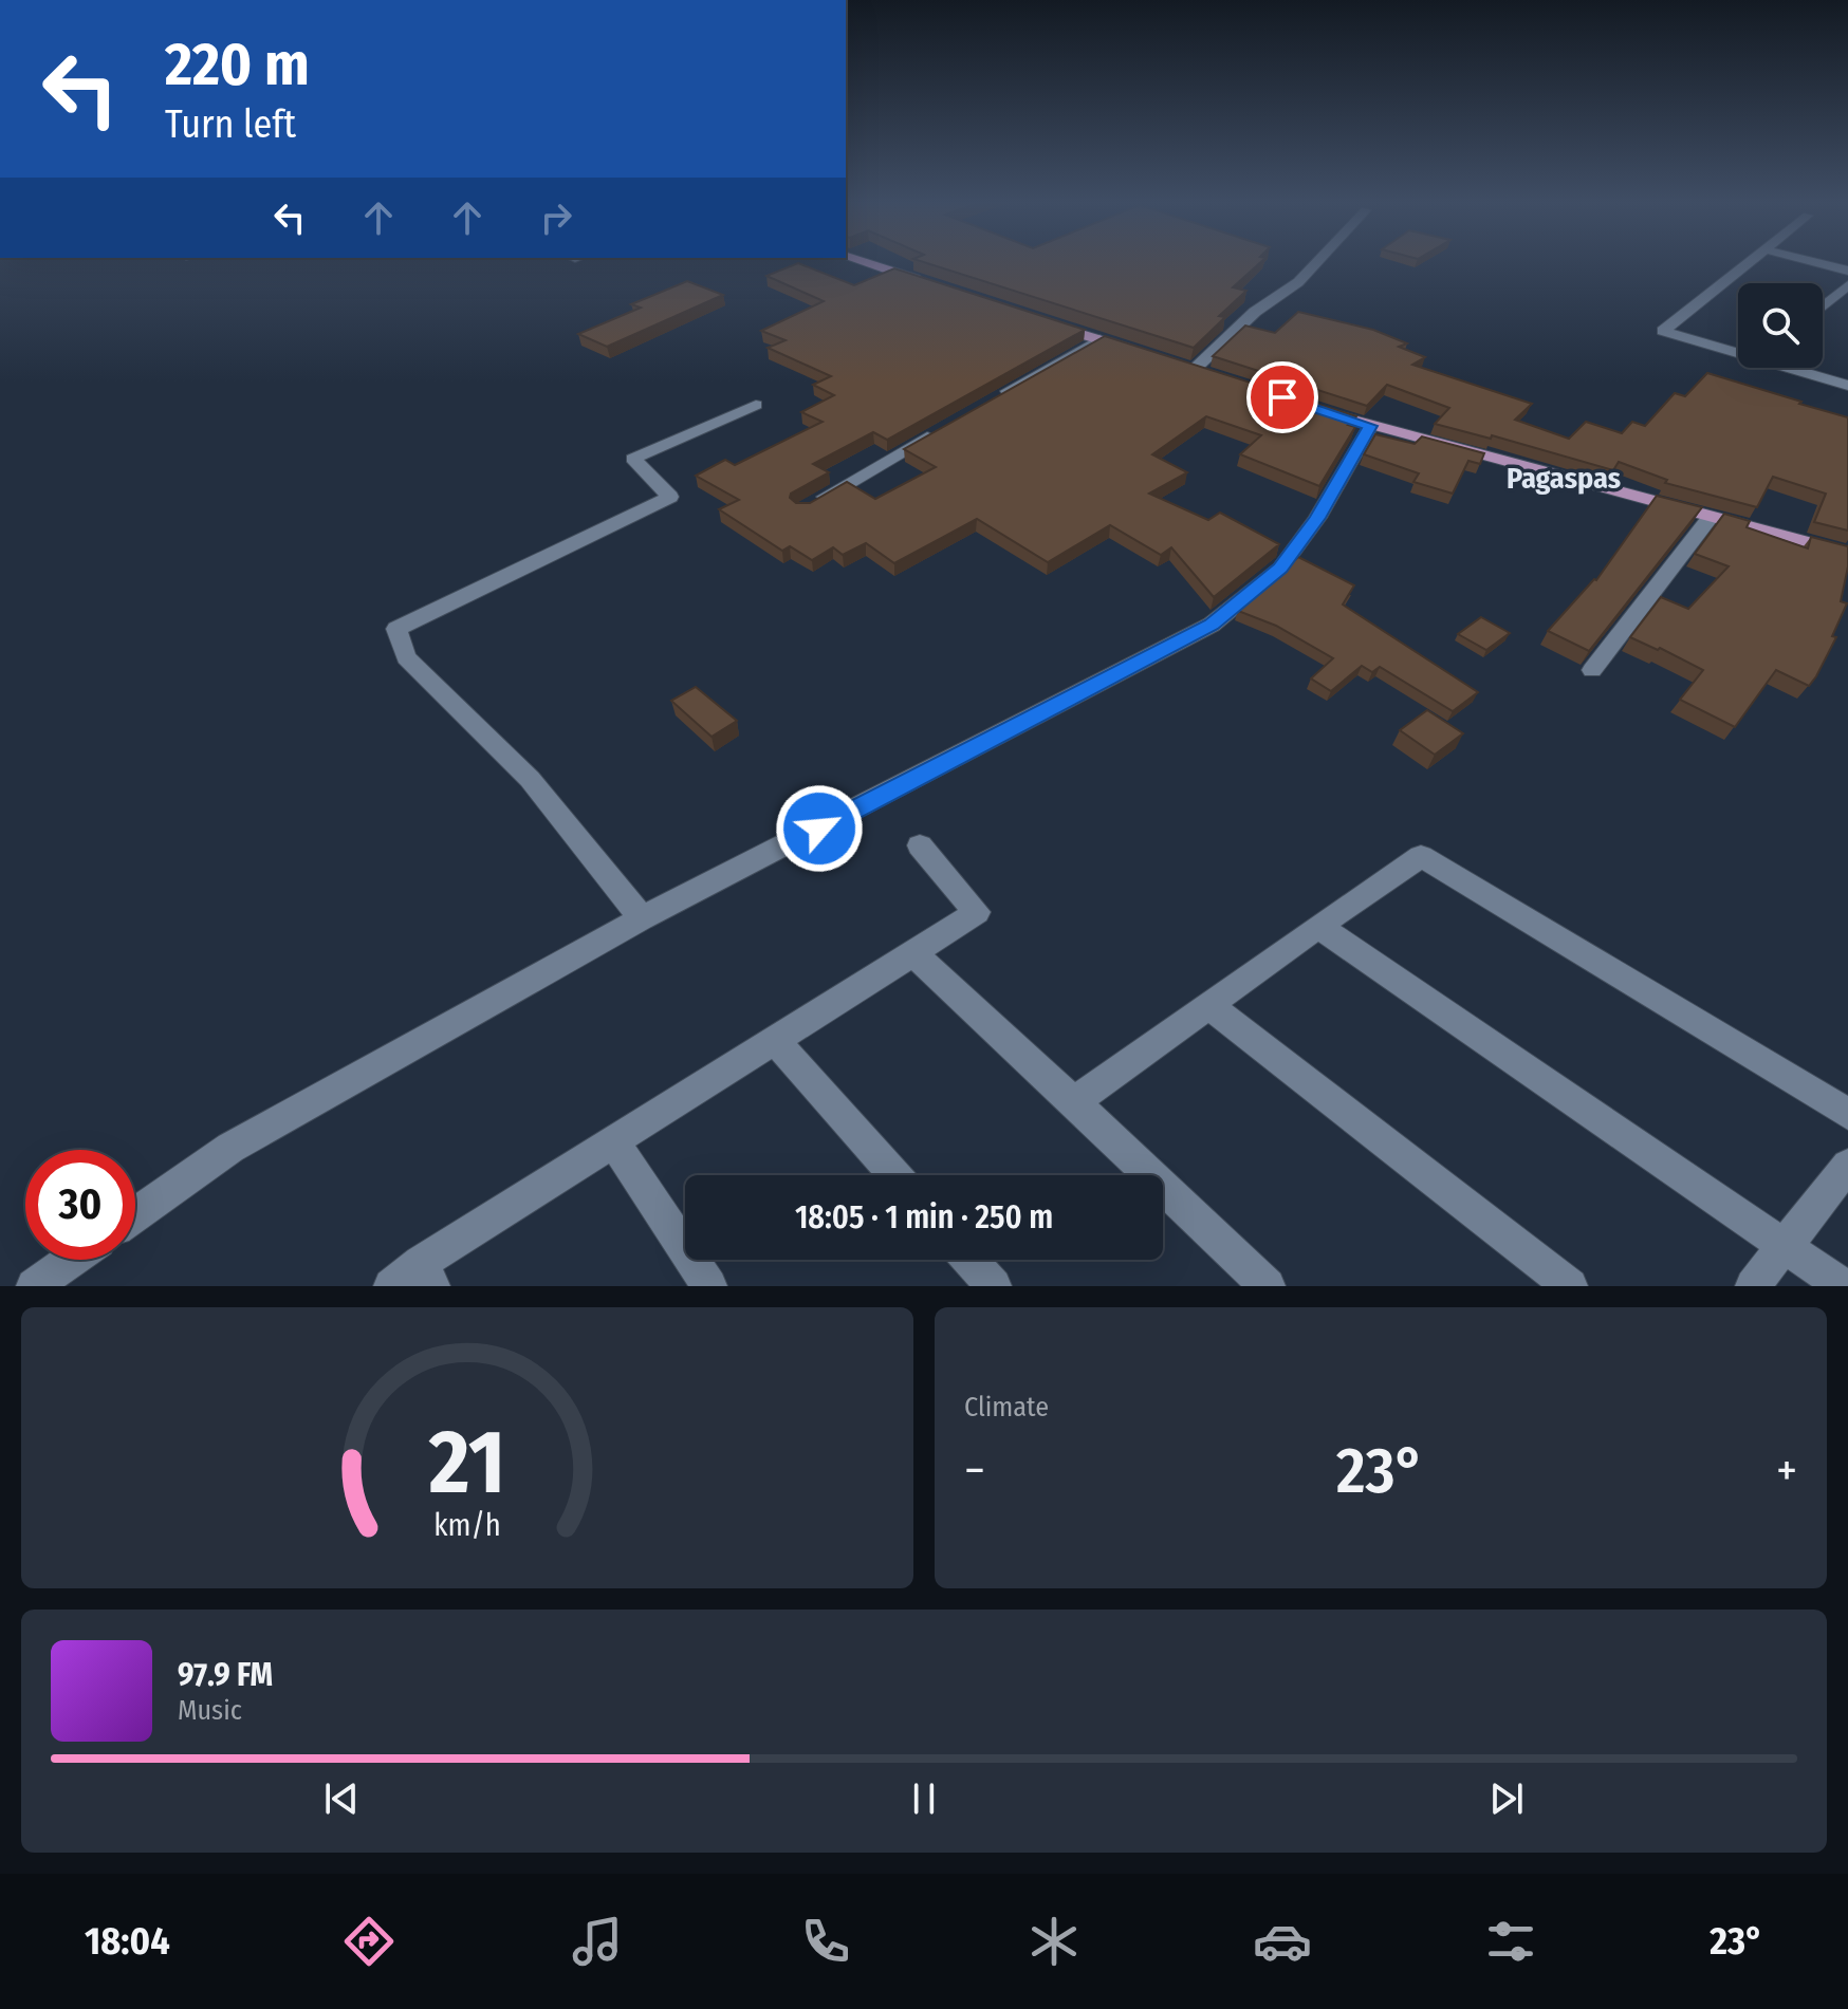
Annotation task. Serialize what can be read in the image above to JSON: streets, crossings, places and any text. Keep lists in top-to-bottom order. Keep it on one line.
{"districts":["Pagaspas"],"page":{"turn":["220 m","Turn left"],"limit":"30","trip":"18:05 · 1 min · 250 m","tile":"Climate","heat":["−","23°","+"],"song":["97.9 FM","Music"],"tabs":["18:04","23°"],"gauge":["21","km/h"]}}
